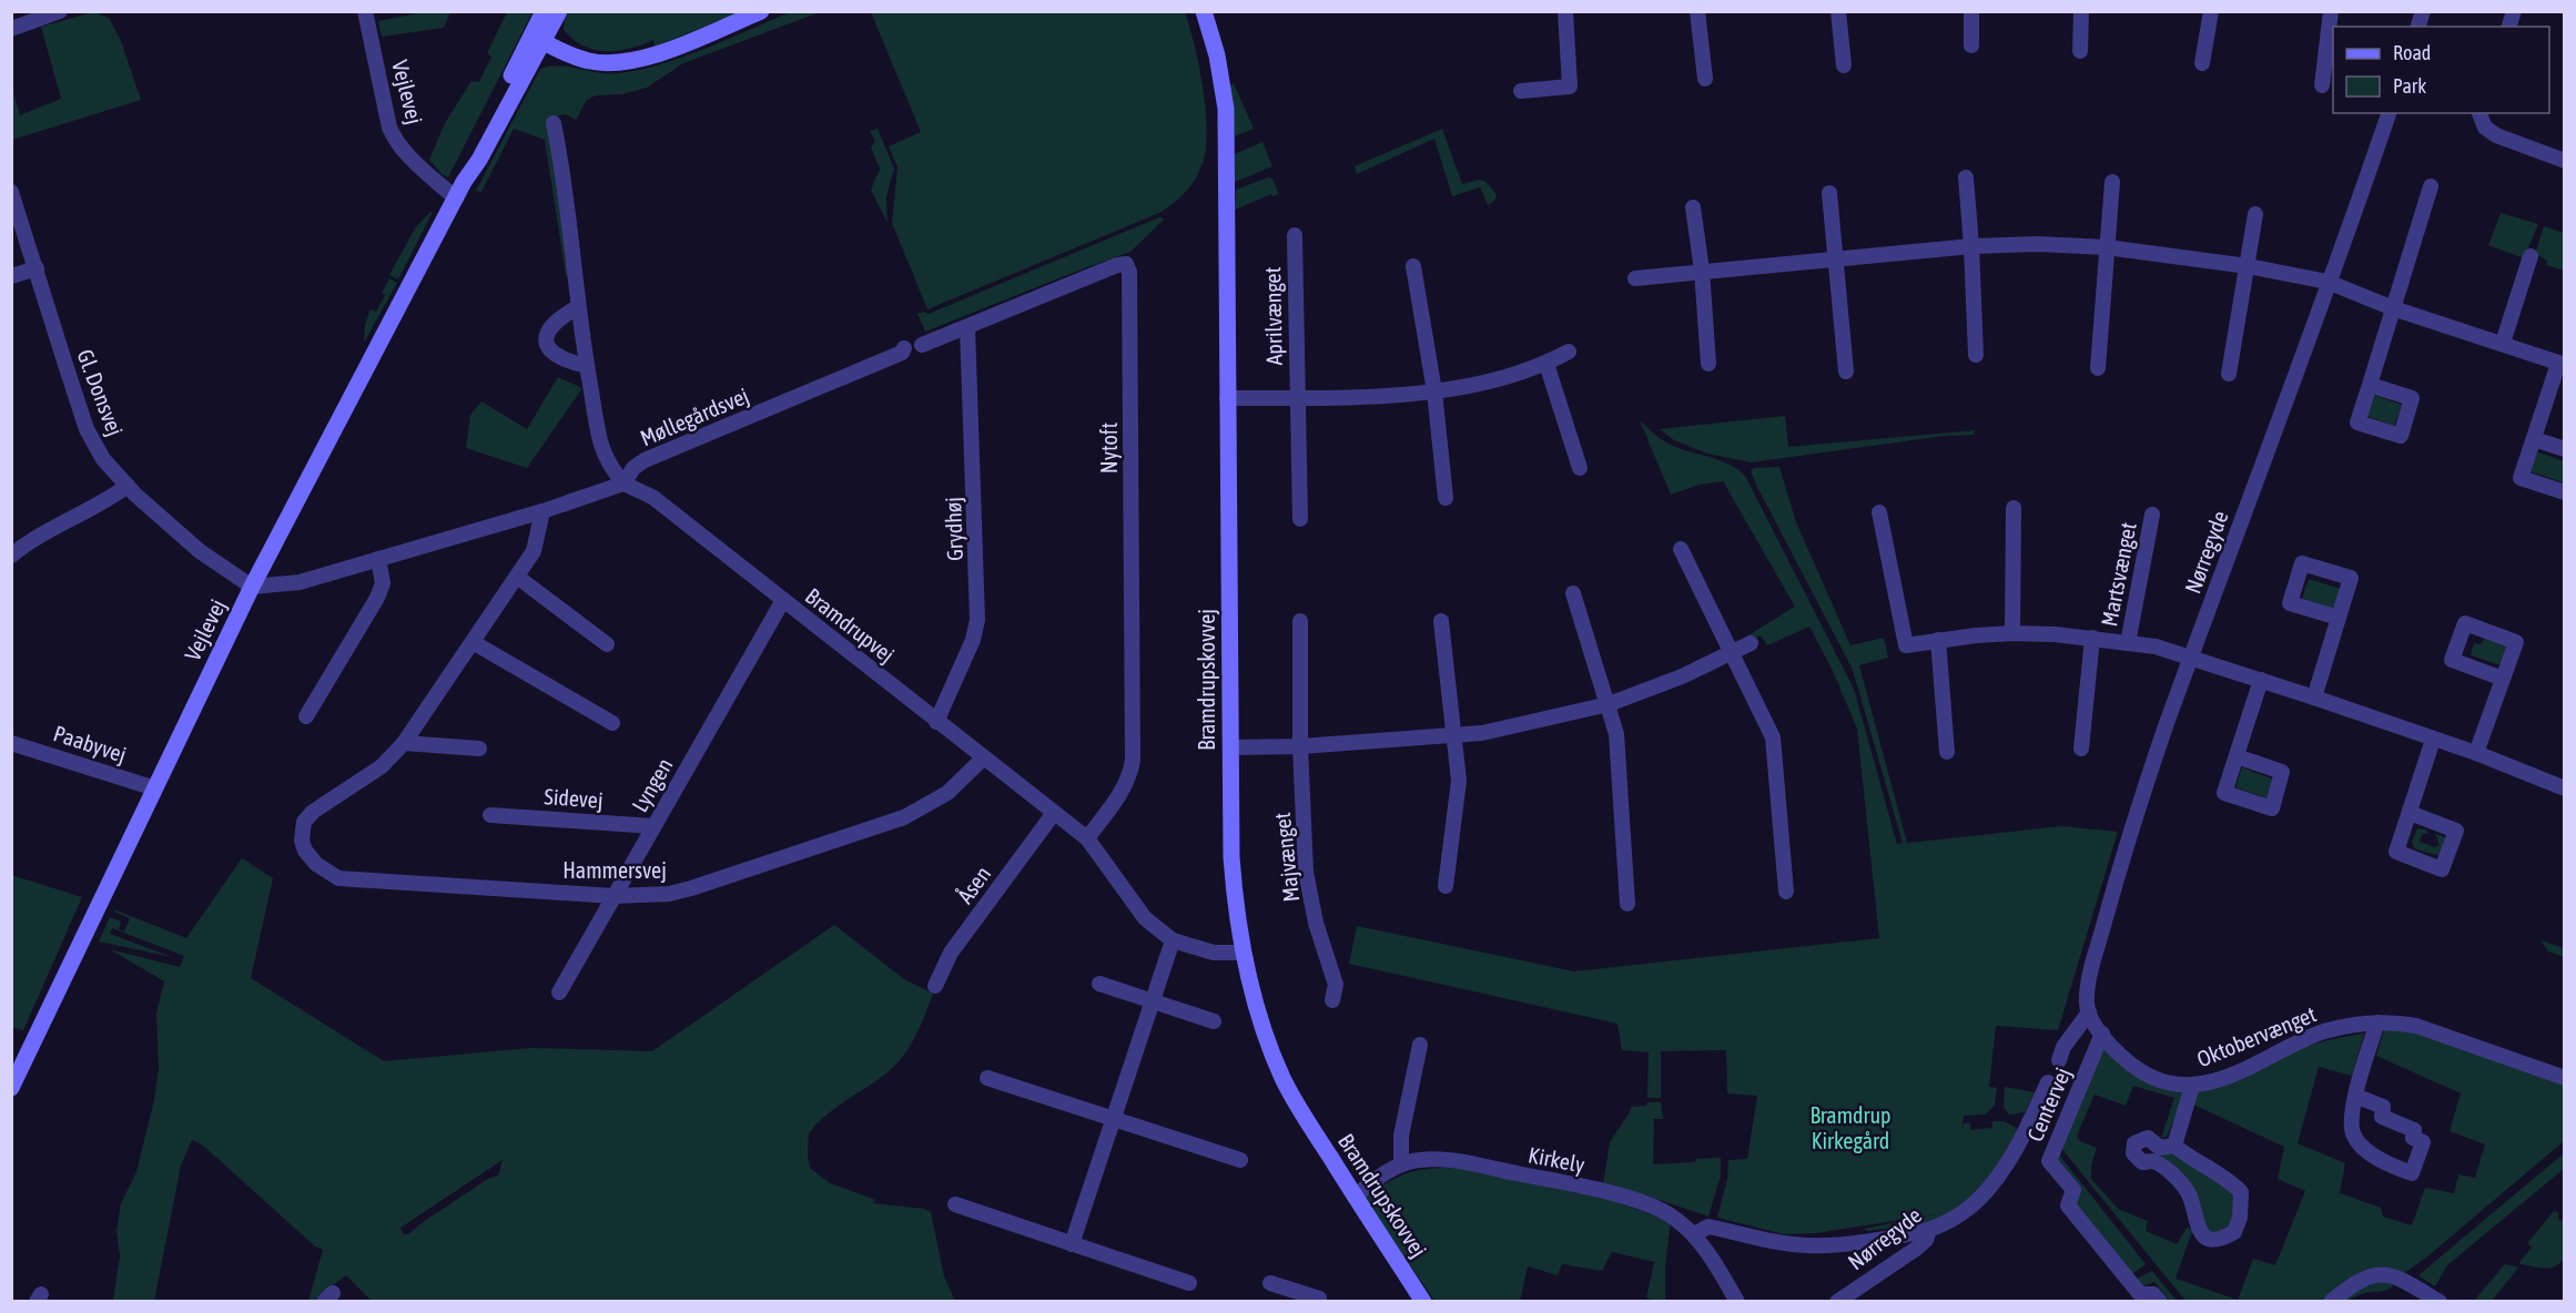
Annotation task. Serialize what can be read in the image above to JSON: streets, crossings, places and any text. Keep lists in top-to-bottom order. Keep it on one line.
{"streets":{"street":["Vejlevej","Aprilvænget","Gl. Donsvej","Møllegårdsvej","Nytoft","Grydhøj","Nørregyde","Martsvænget","Bramdrupvej","Bramdrupskovvej","Paabyvej","Lyngen","Sidevej","Majvænget","Hammersvej","Åsen","Oktobervænget","Centervej","Kirkely"]},"crossings":[["Vejlevej","Gl. Donsvej"],["Vejlevej","Paabyvej"],["Møllegårdsvej","Bramdrupvej"],["Nytoft","Grydhøj"],["Nytoft","Bramdrupvej"],["Grydhøj","Bramdrupvej"],["Nørregyde","Martsvænget"],["Bramdrupvej","Bramdrupskovvej"],["Bramdrupvej","Lyngen"],["Bramdrupvej","Hammersvej"],["Bramdrupvej","Åsen"],["Bramdrupskovvej","Kirkely"],["Lyngen","Sidevej"],["Lyngen","Hammersvej"],["Oktobervænget","Centervej"]],"parks":["Bramdrup Kirkegård"],"legend":["Road","Park"]}
